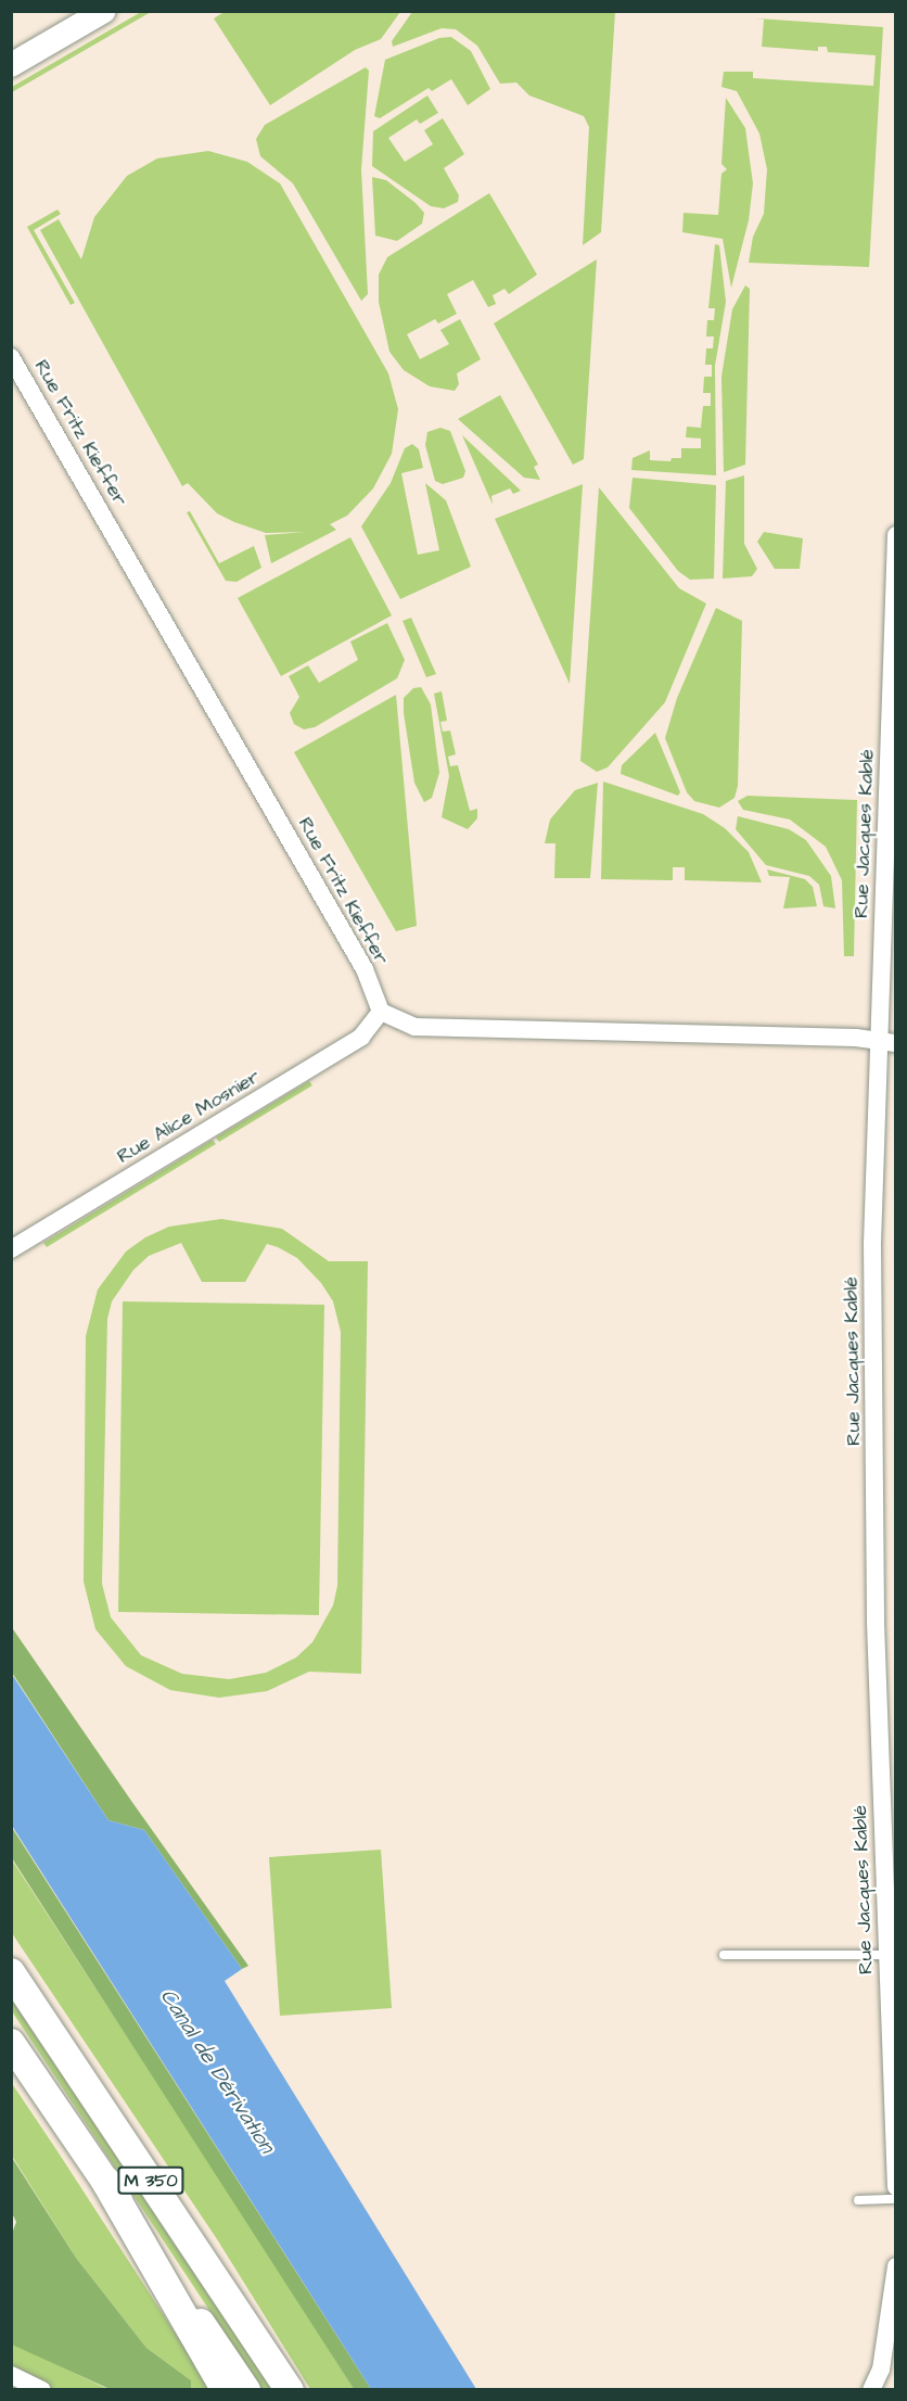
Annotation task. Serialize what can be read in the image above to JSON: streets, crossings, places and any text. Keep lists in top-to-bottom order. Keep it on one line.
{"streets":{"main road":["M 350"],"street":["Rue Fritz Kieffer","Rue Jacques Kablé","Rue Alice Mosnier"]},"crossings":[["Rue Fritz Kieffer","Rue Alice Mosnier"]],"water":["Canal de Dérivation"]}
